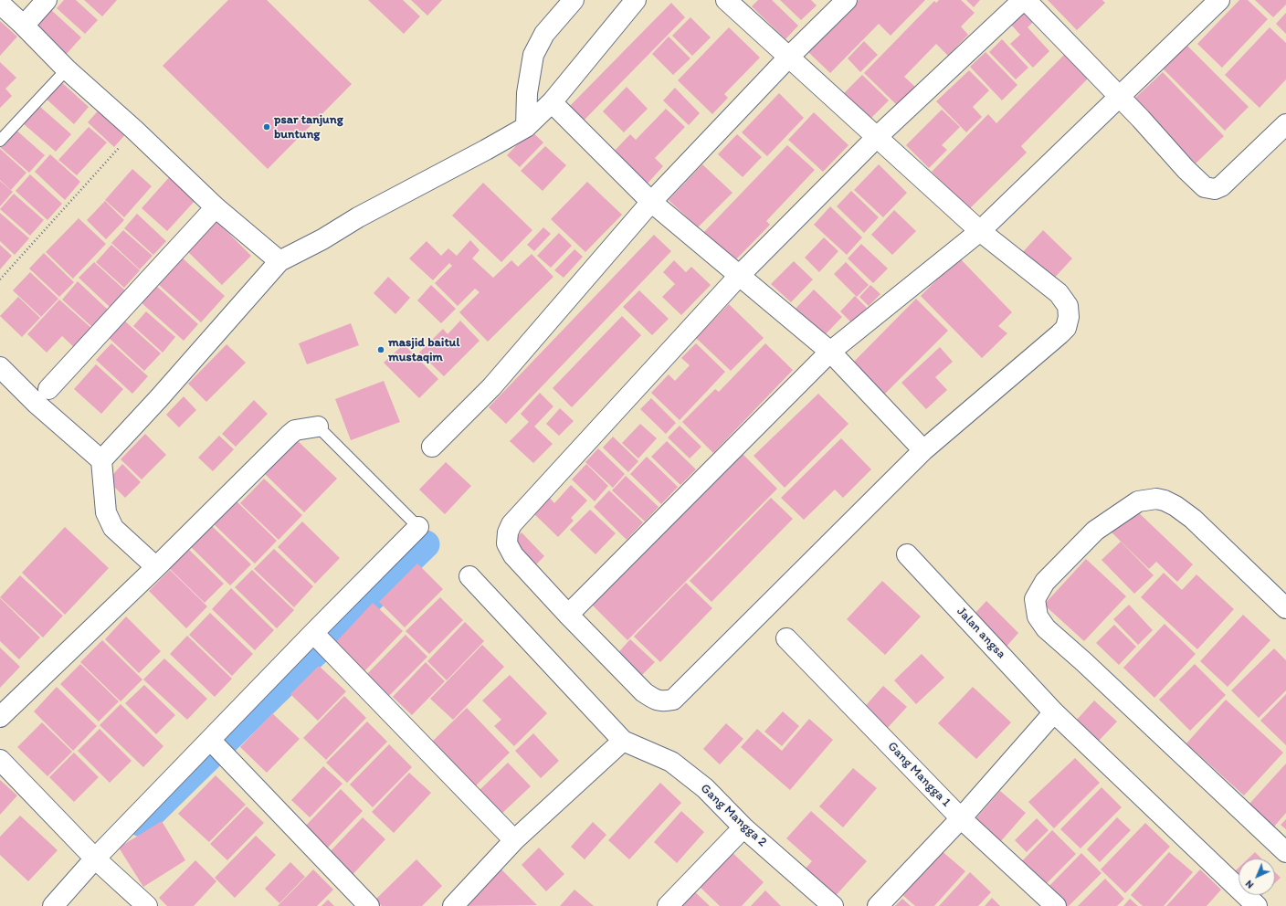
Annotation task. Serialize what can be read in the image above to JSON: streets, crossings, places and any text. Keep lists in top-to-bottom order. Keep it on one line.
{"streets":{"street":["Jalan angsa","Gang Mangga 1","Gang Mangga 2"]},"places":["psar tanjung buntung","masjid baitul mustaqim"],"north":"bottom left"}
